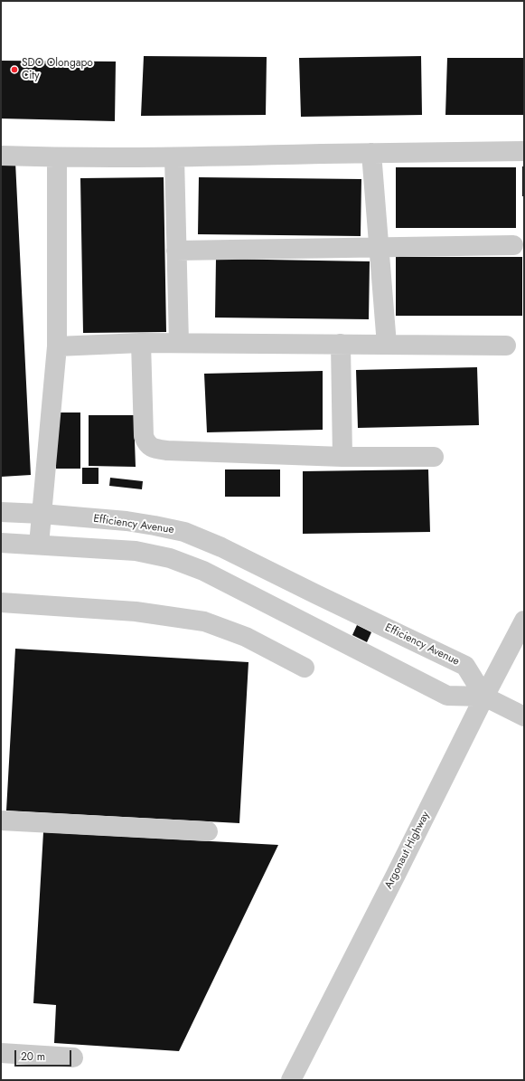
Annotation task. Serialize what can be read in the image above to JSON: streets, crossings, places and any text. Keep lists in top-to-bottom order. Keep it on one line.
{"streets":{"street":["Efficiency Avenue","Argonaut Highway"]},"crossings":[["Efficiency Avenue","Argonaut Highway"]],"places":["SDO Olongapo City"],"scale_bar":"20 m"}
